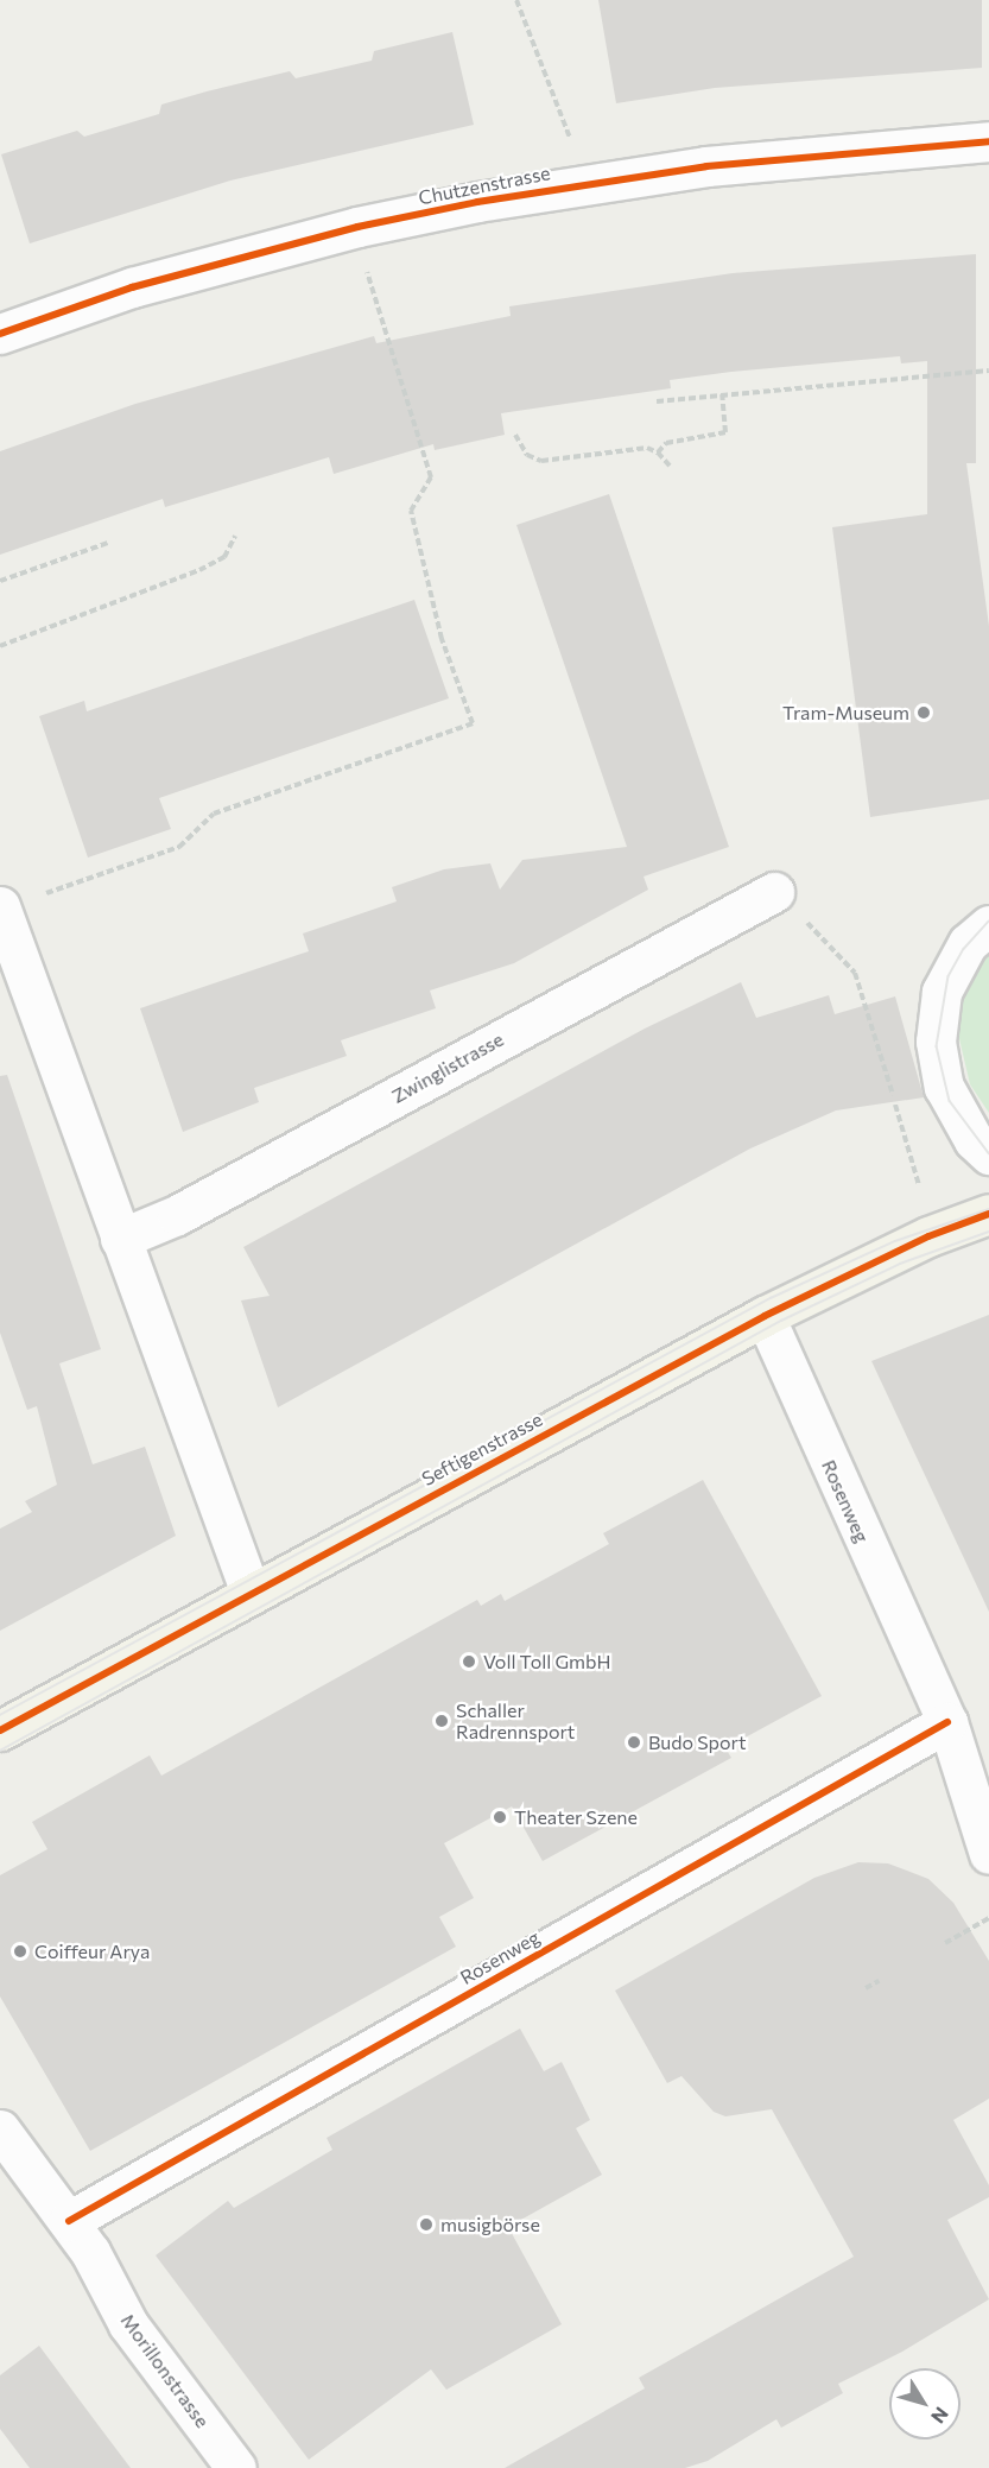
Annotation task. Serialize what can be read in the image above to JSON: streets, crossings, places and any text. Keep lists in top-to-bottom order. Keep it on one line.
{"streets":{"main road":["Seftigenstrasse"],"street":["Chutzenstrasse","Zwinglistrasse","Rosenweg","Morillonstrasse"]},"crossings":[["Seftigenstrasse","Rosenweg"],["Rosenweg","Morillonstrasse"]],"places":["Tram-Museum","Voll Toll GmbH","Schaller Radrennsport","Budo Sport","Theater Szene","Coiffeur Arya","musigbörse"],"north":"bottom right"}
